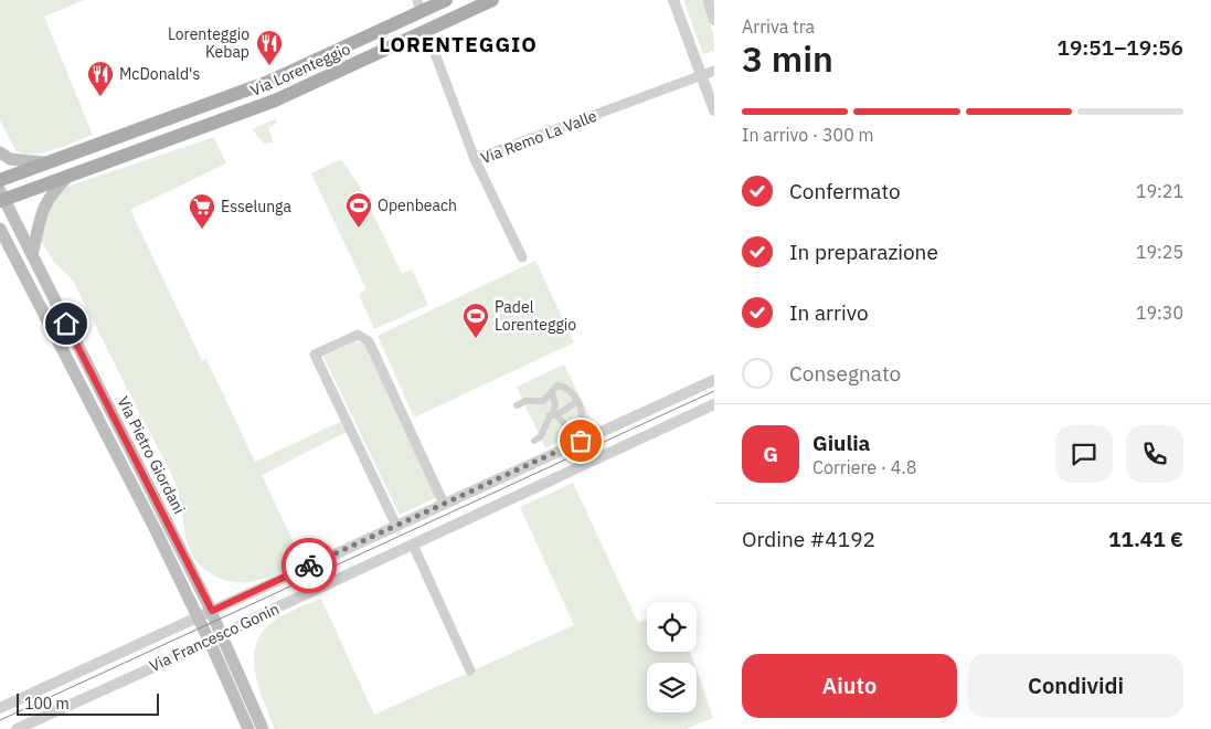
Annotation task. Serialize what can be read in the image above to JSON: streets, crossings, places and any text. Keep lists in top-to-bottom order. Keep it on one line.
{"streets":{"main road":["Via Lorenteggio","Via Pietro Giordani"],"street":["Via Remo La Valle","Via Francesco Gonin"]},"crossings":[["Via Lorenteggio","Via Pietro Giordani"],["Via Pietro Giordani","Via Francesco Gonin"]],"districts":["LORENTEGGIO"],"places":{"restaurant":["Lorenteggio Kebap","McDonald's"],"sports":["Openbeach","Padel Lorenteggio"],"supermarket":["Esselunga"]},"scale_bar":"100 m","page":{"heading":["3 min","Arriva tra","19:51–19:56"],"panel":["Giulia","Corriere · 4.8","Ordine #4192","11.41 €"],"bar":"In arrivo · 300 m","list":[["Confermato","19:21"],["In preparazione","19:25"],["In arrivo","19:30"],"Consegnato"],"round":"G","buttons":["Aiuto","Condividi"],"scale":"100 m"}}
